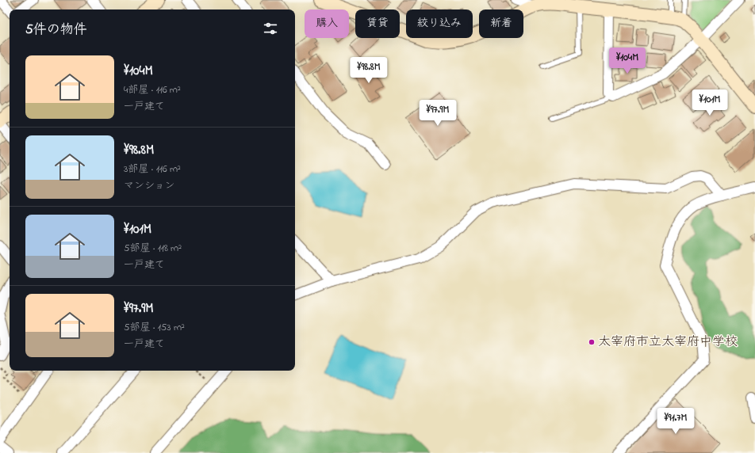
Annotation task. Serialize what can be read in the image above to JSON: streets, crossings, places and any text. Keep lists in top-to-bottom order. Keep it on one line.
{"places":["太宰府市立太宰府中学校"],"page":{"chip":["購入","賃貸","絞り込み","新着"],"heading":"5件の物件","price":["¥104M","¥98.8M","¥101M","¥97.9M","¥91.7M"],"list":[{"name":"¥104M","note":"4部屋 · 116 m² · 一戸建て"},{"name":"¥98.8M","note":"3部屋 · 116 m² · マンション"},{"name":"¥101M","note":"5部屋 · 118 m² · 一戸建て"},{"name":"¥97.9M","note":"5部屋 · 153 m² · 一戸建て"}]}}
